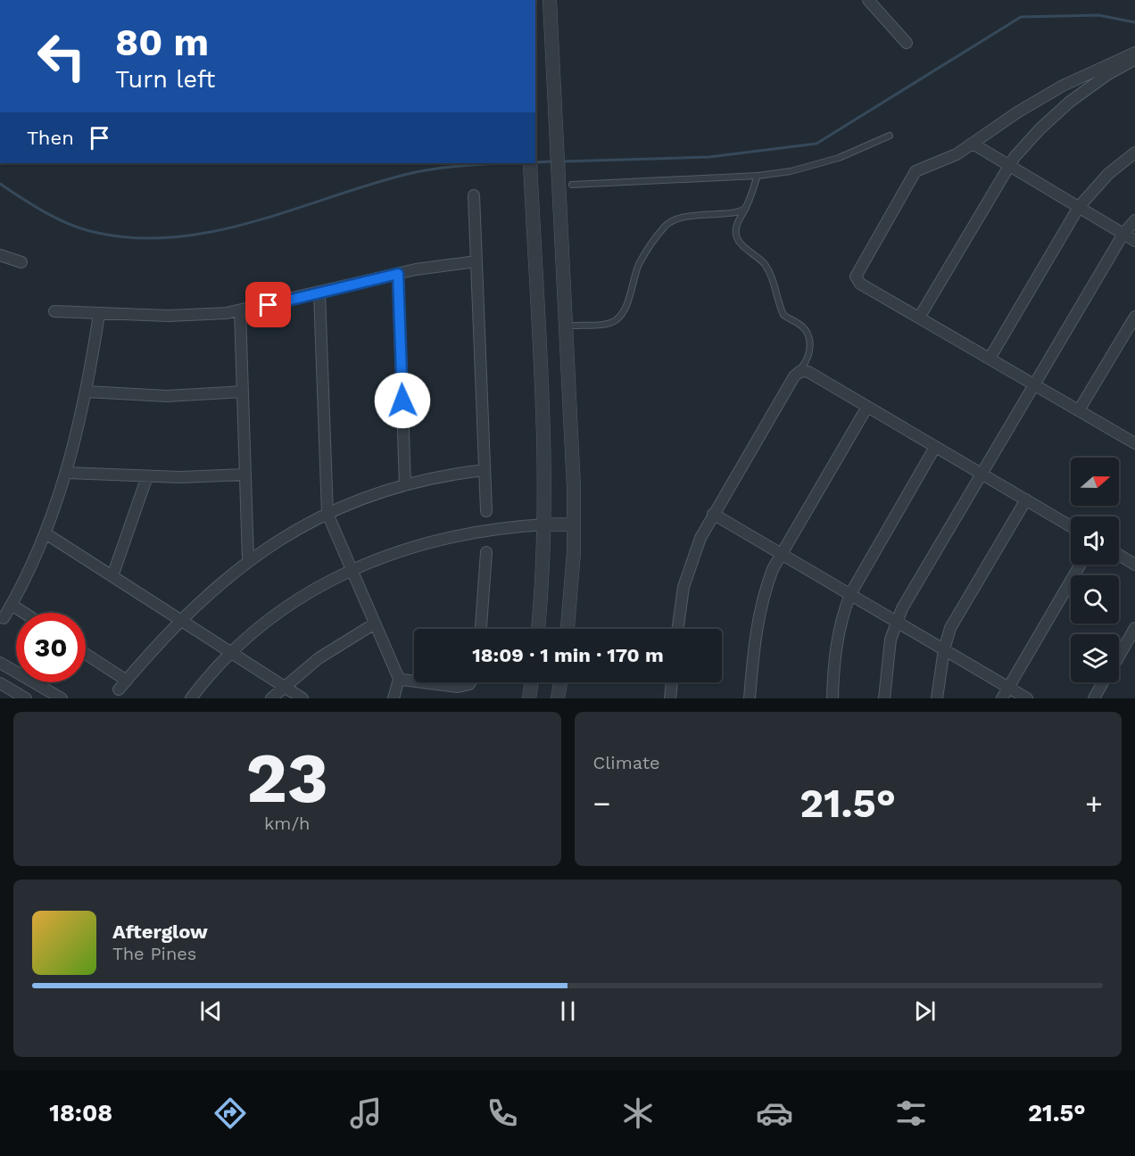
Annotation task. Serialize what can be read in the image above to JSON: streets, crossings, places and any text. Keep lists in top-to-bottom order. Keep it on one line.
{"north":"right","page":{"turn":["80 m","Turn left"],"then":"Then","limit":"30","trip":"18:09 · 1 min · 170 m","tile":[["23","km/h"],"Climate"],"heat":["−","21.5°","+"],"song":["Afterglow","The Pines"],"tabs":["18:08","21.5°"]}}
